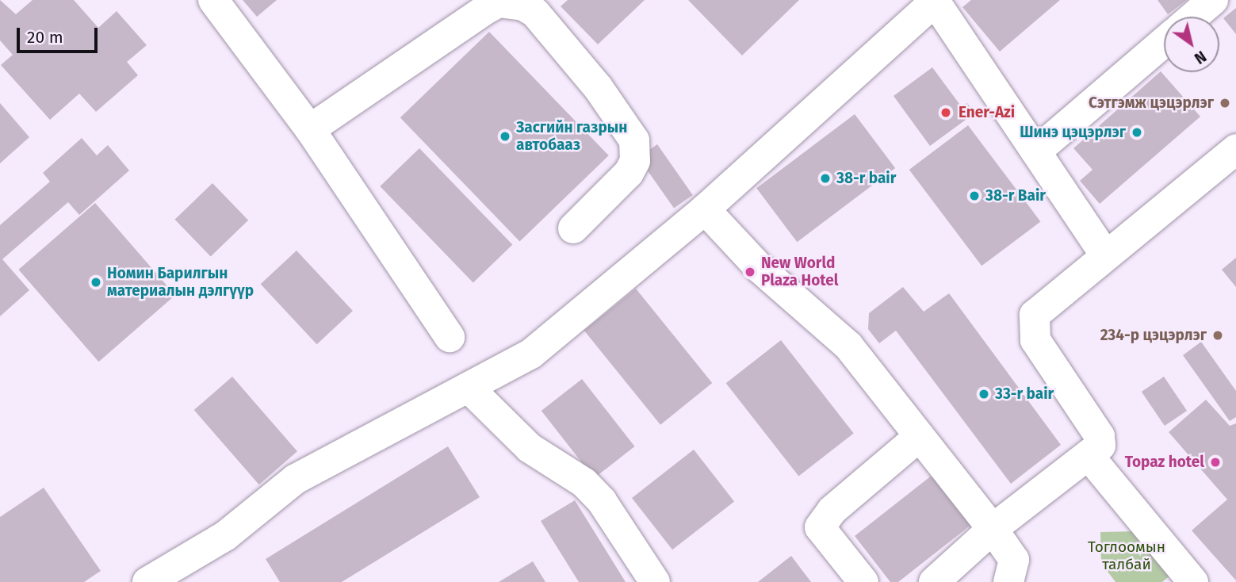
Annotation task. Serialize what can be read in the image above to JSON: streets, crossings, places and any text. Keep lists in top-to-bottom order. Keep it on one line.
{"parks":["Тоглоомын талбай"],"places":["Сэтгэмж цэцэрлэг","Ener-Azi","Шинэ цэцэрлэг","Засгийн газрын автобааз","38-r bair","38-r Bair","New World Plaza Hotel","Номин Барилгын материалын дэлгүүр","234-р цэцэрлэг","33-r bair","Topaz hotel"],"scale_bar":"20 m","north":"bottom right"}
